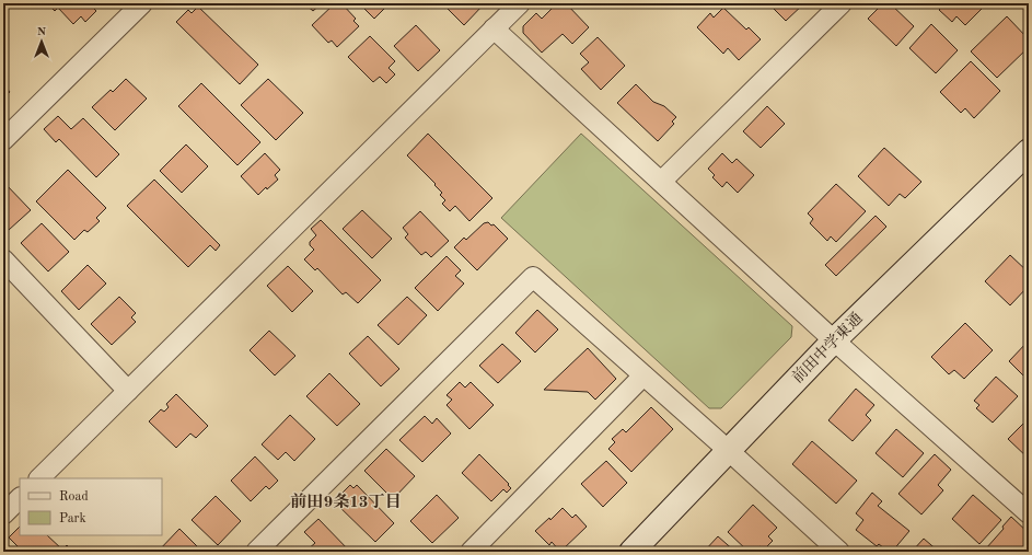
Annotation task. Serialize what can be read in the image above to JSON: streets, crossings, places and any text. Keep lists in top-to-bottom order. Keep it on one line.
{"streets":{"street":["前田中学東通"]},"districts":["前田9条13丁目"],"legend":["Road","Park"],"north":"top"}
